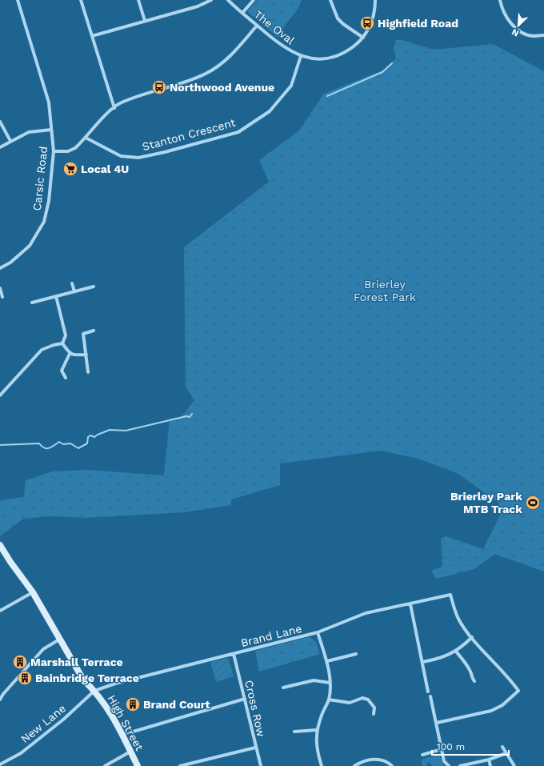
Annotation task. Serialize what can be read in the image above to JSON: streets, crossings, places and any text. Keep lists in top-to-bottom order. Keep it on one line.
{"streets":{"main road":["High Street"],"street":["The Oval","Stanton Crescent","Carsic Road","Brand Lane","Cross Row","New Lane"]},"crossings":[["The Oval","Stanton Crescent"],["Brand Lane","Cross Row"],["Brand Lane","High Street"],["Brand Lane","New Lane"],["High Street","New Lane"]],"parks":["Brierley Forest Park"],"places":{"bus stop":["Highfield Road","Northwood Avenue"],"supermarket":["Local 4U"],"sports":["Brierley Park MTB Track"],"building":["Marshall Terrace","Bainbridge Terrace","Brand Court"]},"scale_bar":"100 m","north":"bottom left"}
